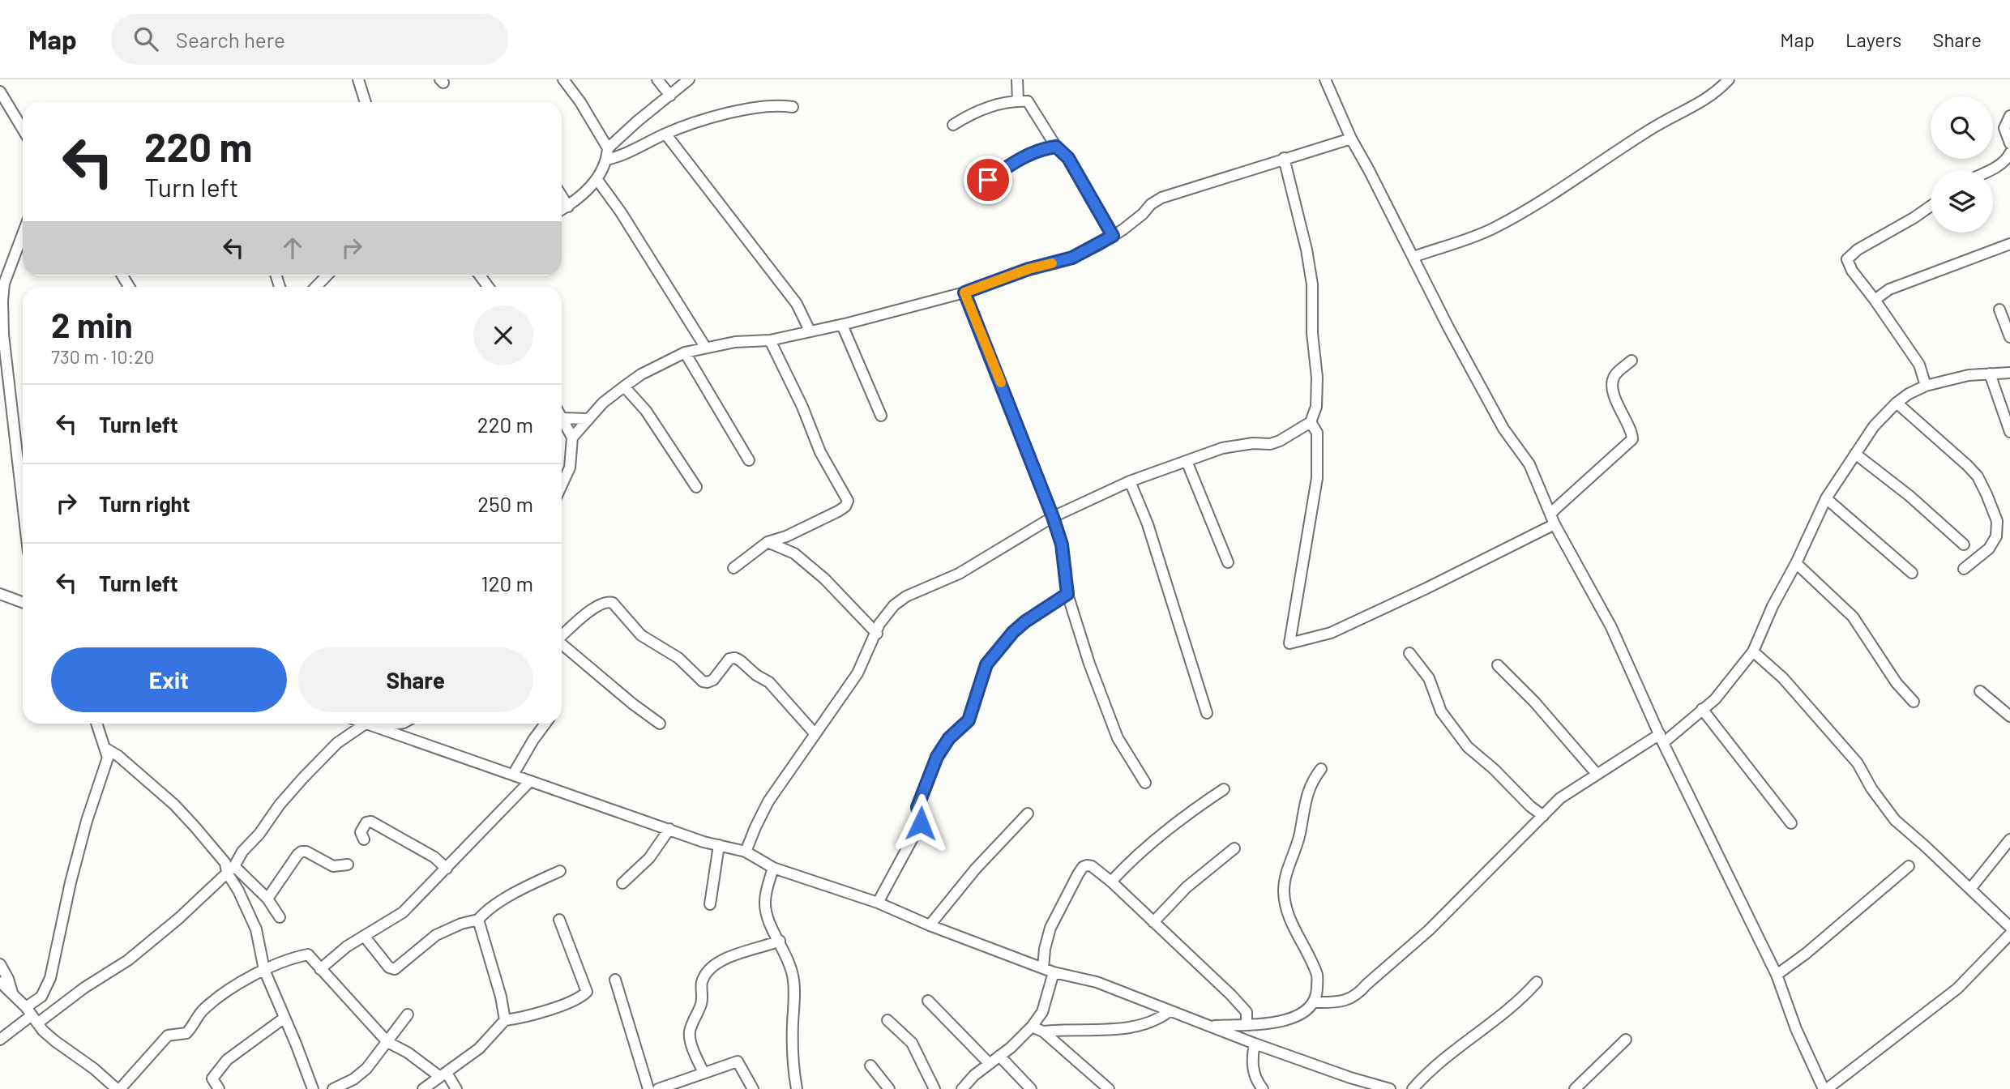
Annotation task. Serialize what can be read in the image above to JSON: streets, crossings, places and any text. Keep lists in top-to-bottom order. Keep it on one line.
{"page":{"header":"Map","search":"Search here","nav":["Map","Layers","Share"],"turn":["220 m","Turn left"],"heading":["2 min","730 m · 10:20"],"list":[{"name":"Turn left","value":"220 m"},{"name":"Turn right","value":"250 m"},{"name":"Turn left","value":"120 m"}],"buttons":["Exit","Share"]}}
